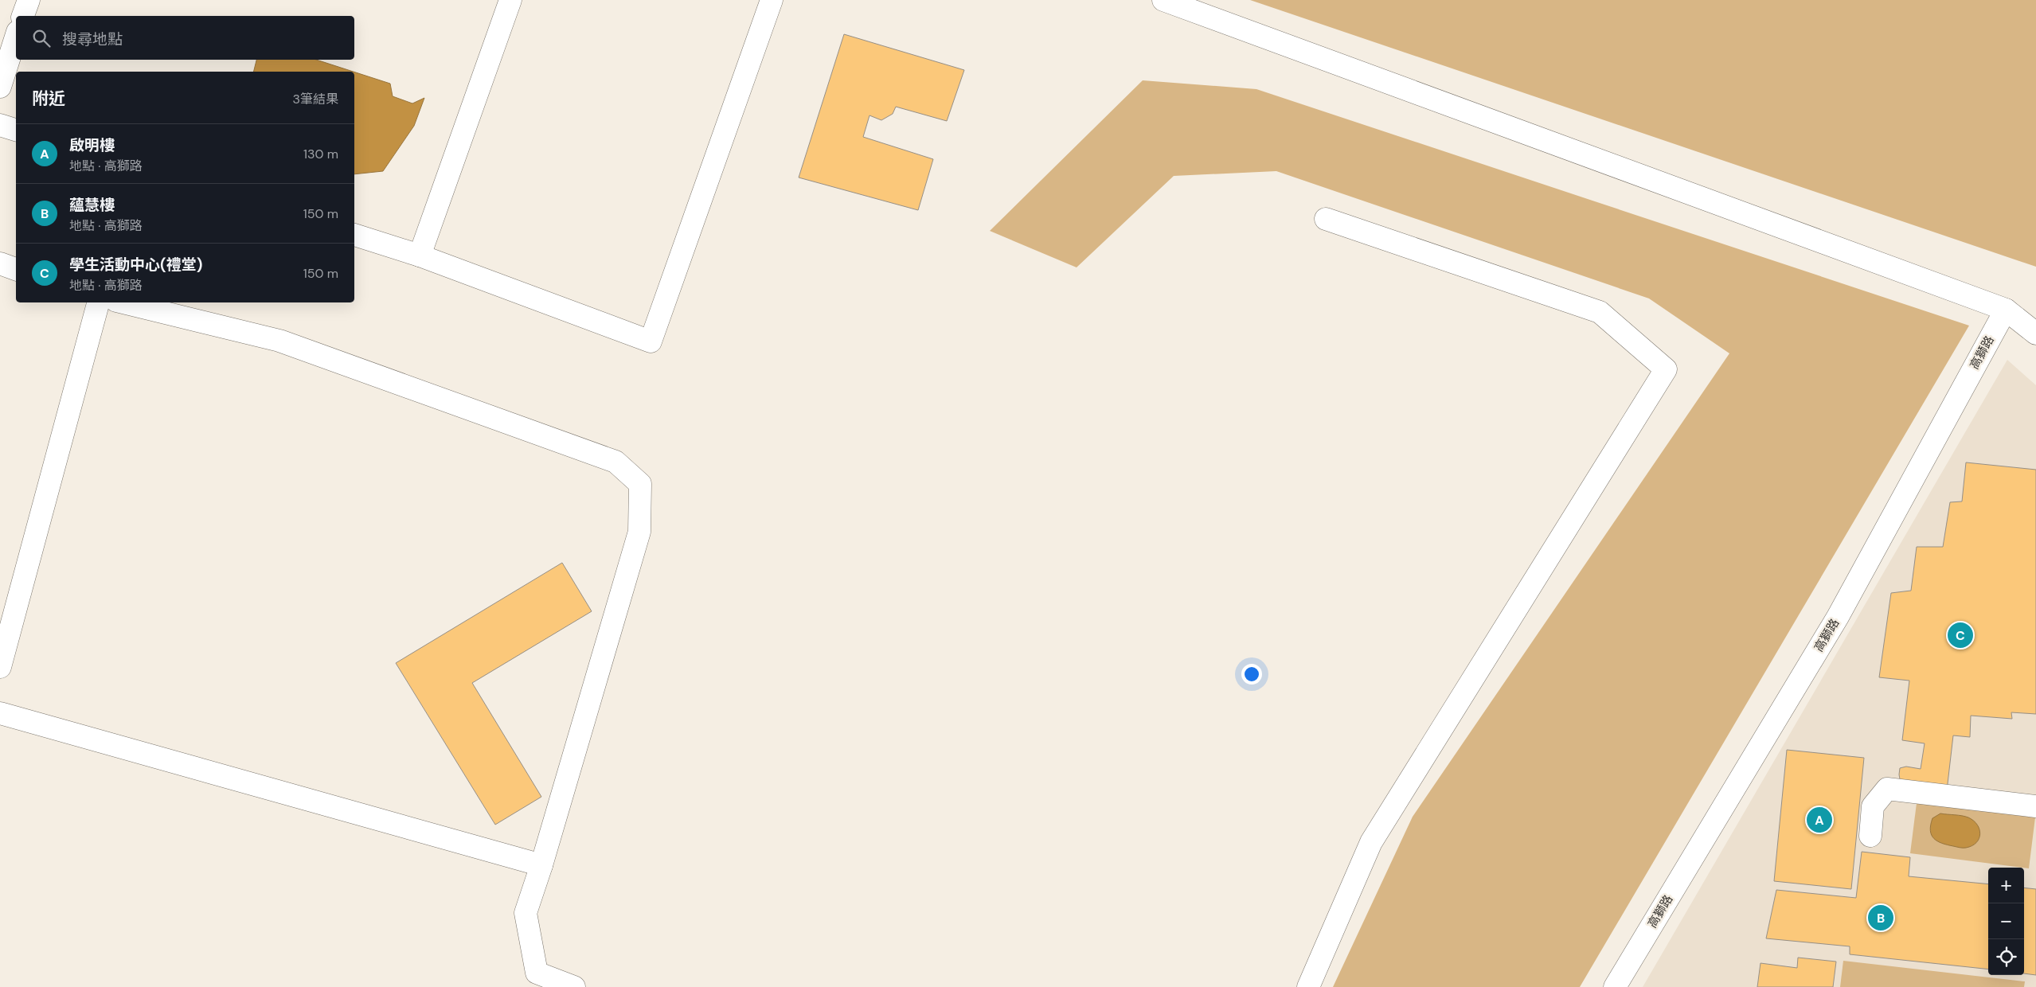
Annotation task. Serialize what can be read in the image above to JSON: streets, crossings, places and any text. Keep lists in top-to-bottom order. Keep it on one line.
{"streets":{"street":["高獅路"]},"page":{"search":"搜尋地點","heading":["附近","3筆結果"],"list":[{"mark":"A","name":"啟明樓","note":"地點 · 高獅路","value":"130 m"},{"mark":"B","name":"蘊慧樓","note":"地點 · 高獅路","value":"150 m"},{"mark":"C","name":"學生活動中心(禮堂)","note":"地點 · 高獅路","value":"150 m"}],"pins":["C","A","B"],"map_buttons":["+","−"]}}
